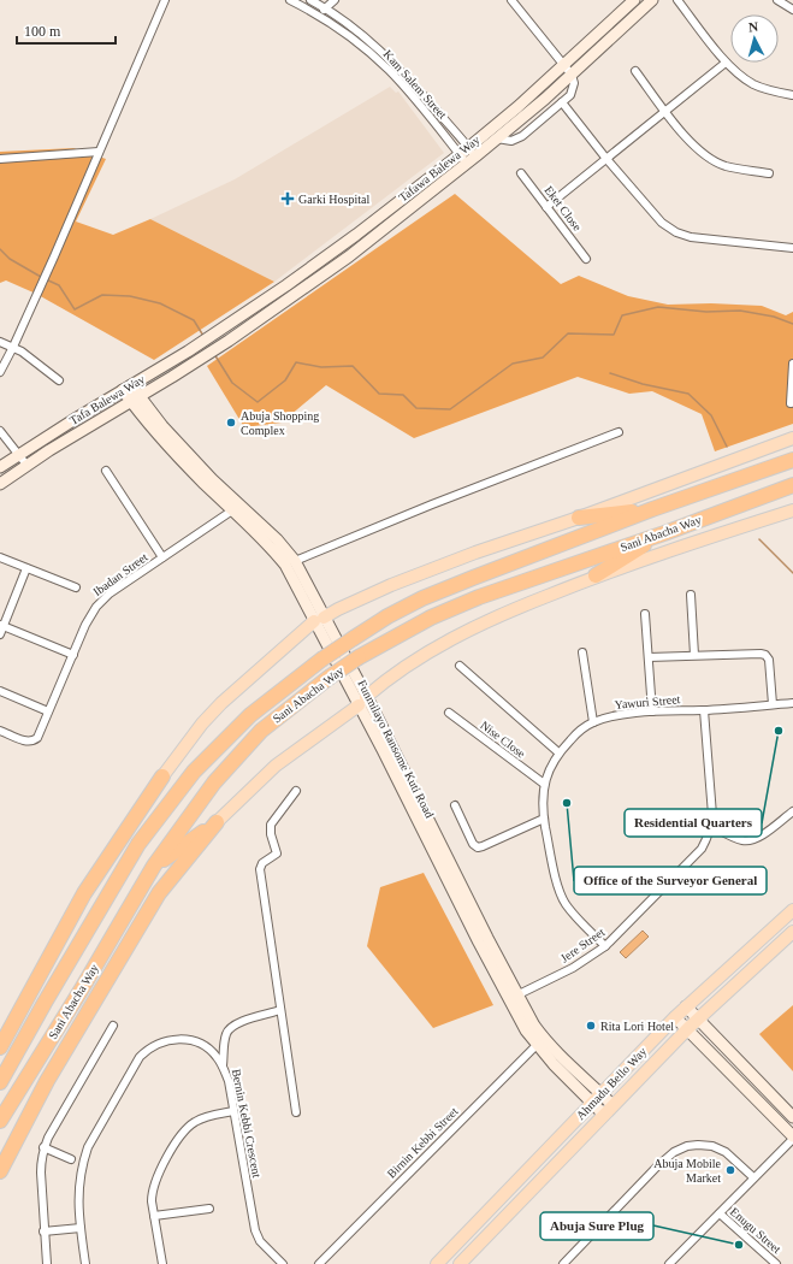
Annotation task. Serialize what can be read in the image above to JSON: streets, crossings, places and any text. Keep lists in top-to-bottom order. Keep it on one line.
{"streets":{"highway":["Sani Abacha Way"],"main road":["Tafawa Balewa Way","Tafa Balewa Way","Funmilayo Ransome Kuti Road","Ahmadu Bello Way"],"street":["Kam Salem Street","Eket Close","Ibadan Street","Yawuri Street","Nise Close","Jere Street","Bernin Kebbi Crescent","Birnin Kebbi Street","Enugu Street"]},"crossings":[["Kam Salem Street","Tafawa Balewa Way"],["Tafawa Balewa Way","Tafa Balewa Way"],["Tafa Balewa Way","Funmilayo Ransome Kuti Road"],["Sani Abacha Way","Funmilayo Ransome Kuti Road"],["Ibadan Street","Funmilayo Ransome Kuti Road"],["Yawuri Street","Nise Close"],["Yawuri Street","Jere Street"],["Funmilayo Ransome Kuti Road","Jere Street"],["Funmilayo Ransome Kuti Road","Ahmadu Bello Way"],["Funmilayo Ransome Kuti Road","Birnin Kebbi Street"]],"places":{"health":["Garki Hospital"],"other":["Abuja Shopping Complex","Residential Quarters","Office of the Surveyor General","Rita Lori Hotel","Abuja Mobile Market","Abuja Sure Plug"]},"scale_bar":"100 m","north":"top"}
